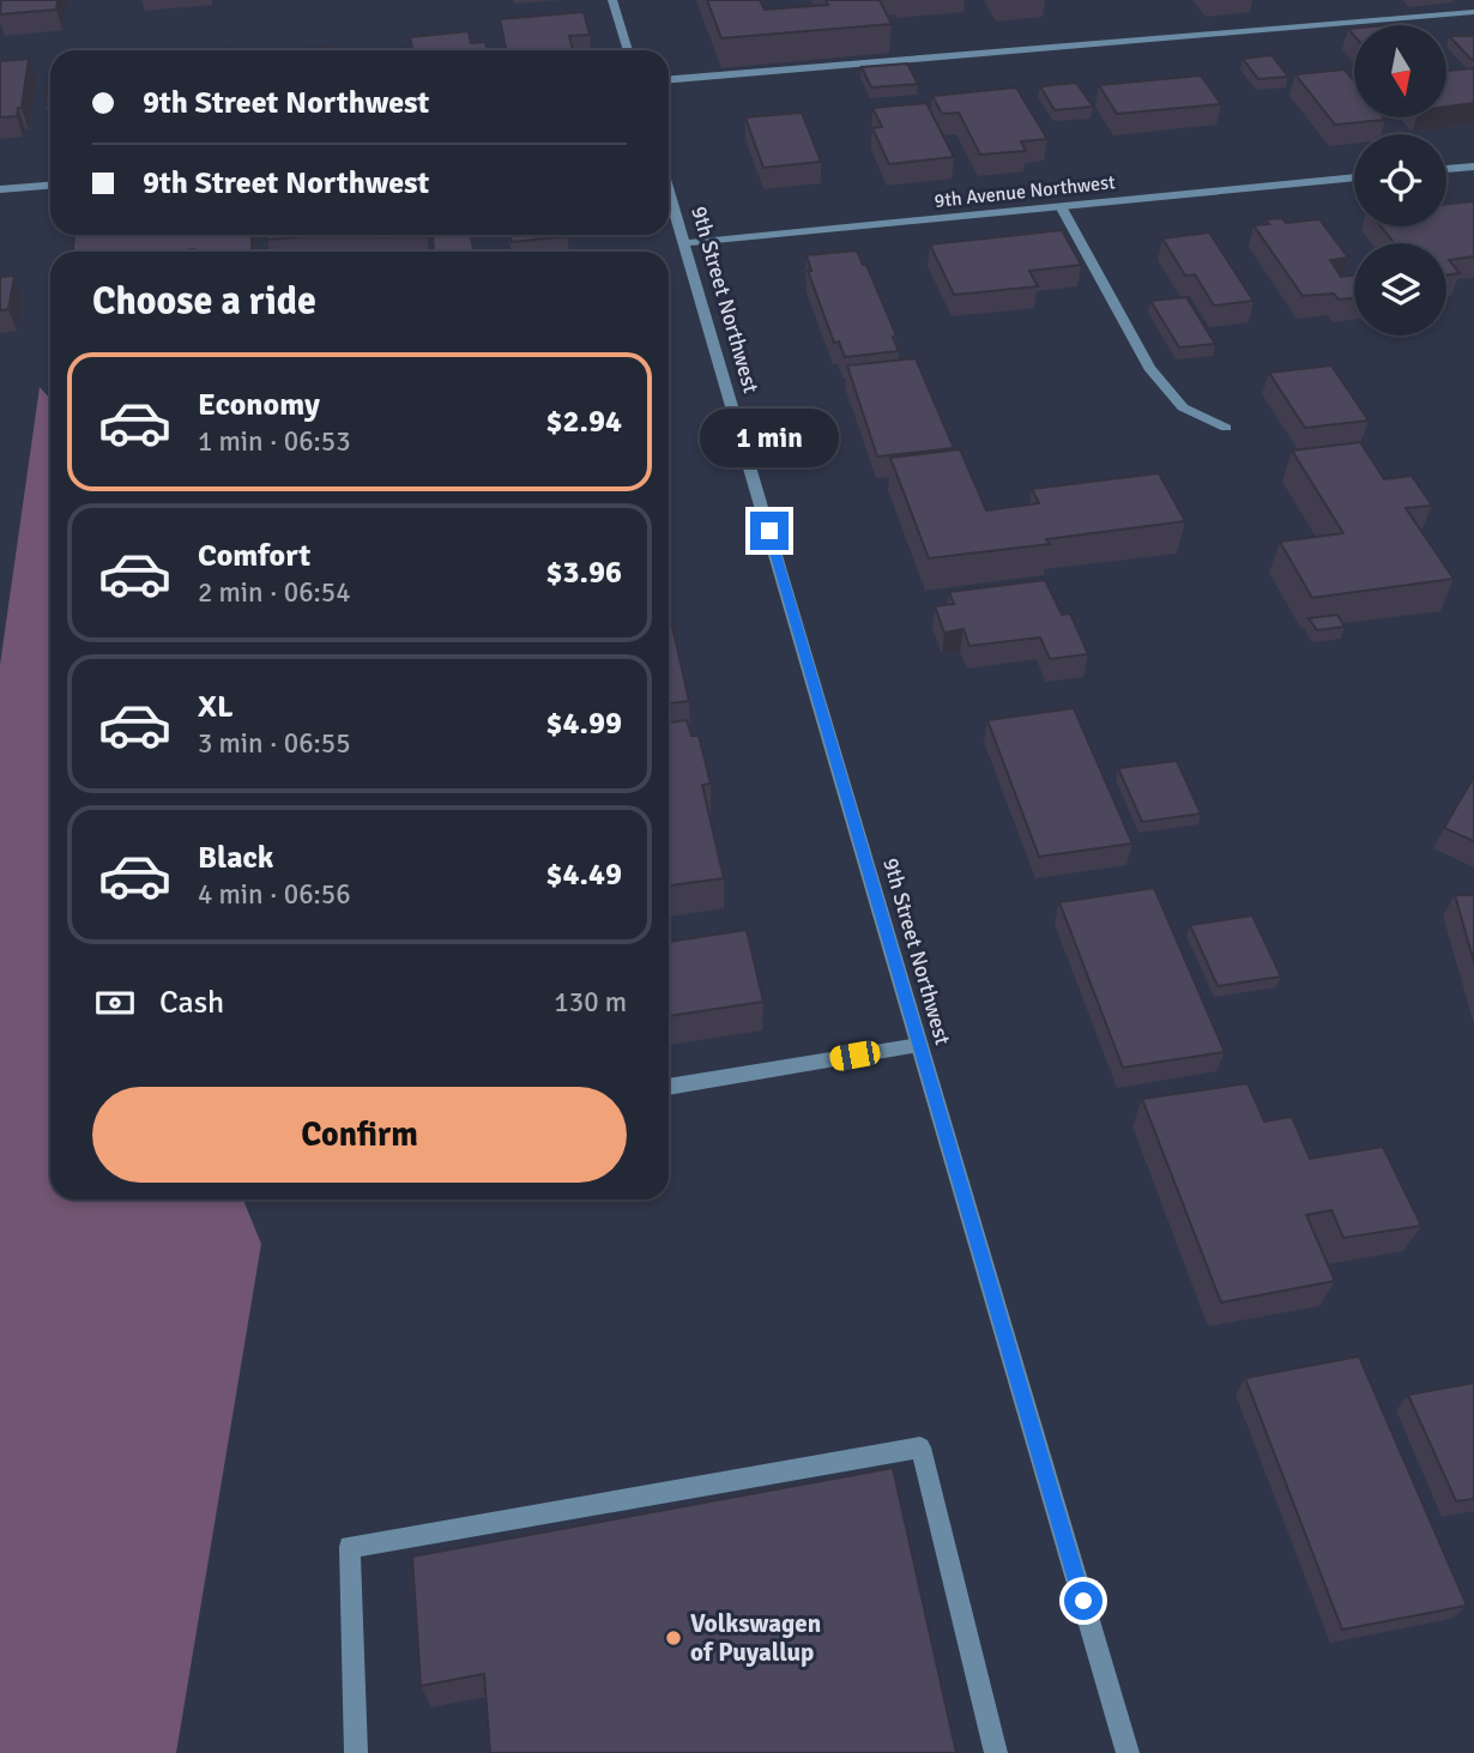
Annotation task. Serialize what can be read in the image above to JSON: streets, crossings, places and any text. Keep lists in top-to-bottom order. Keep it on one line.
{"streets":{"street":["9th Avenue Northwest","9th Street Northwest"]},"crossings":[["9th Avenue Northwest","9th Street Northwest"]],"places":["Volkswagen of Puyallup"],"north":"bottom","page":{"banner":["9th Street Northwest","9th Street Northwest"],"heading":"Choose a ride","list":[{"name":"Economy","note":"1 min · 06:53","value":"$2.94"},{"name":"Comfort","note":"2 min · 06:54","value":"$3.96"},{"name":"XL","note":"3 min · 06:55","value":"$4.99"},{"name":"Black","note":"4 min · 06:56","value":"$4.49"}],"bubble":"1 min","pay":["Cash","130 m"],"buttons":"Confirm"}}
